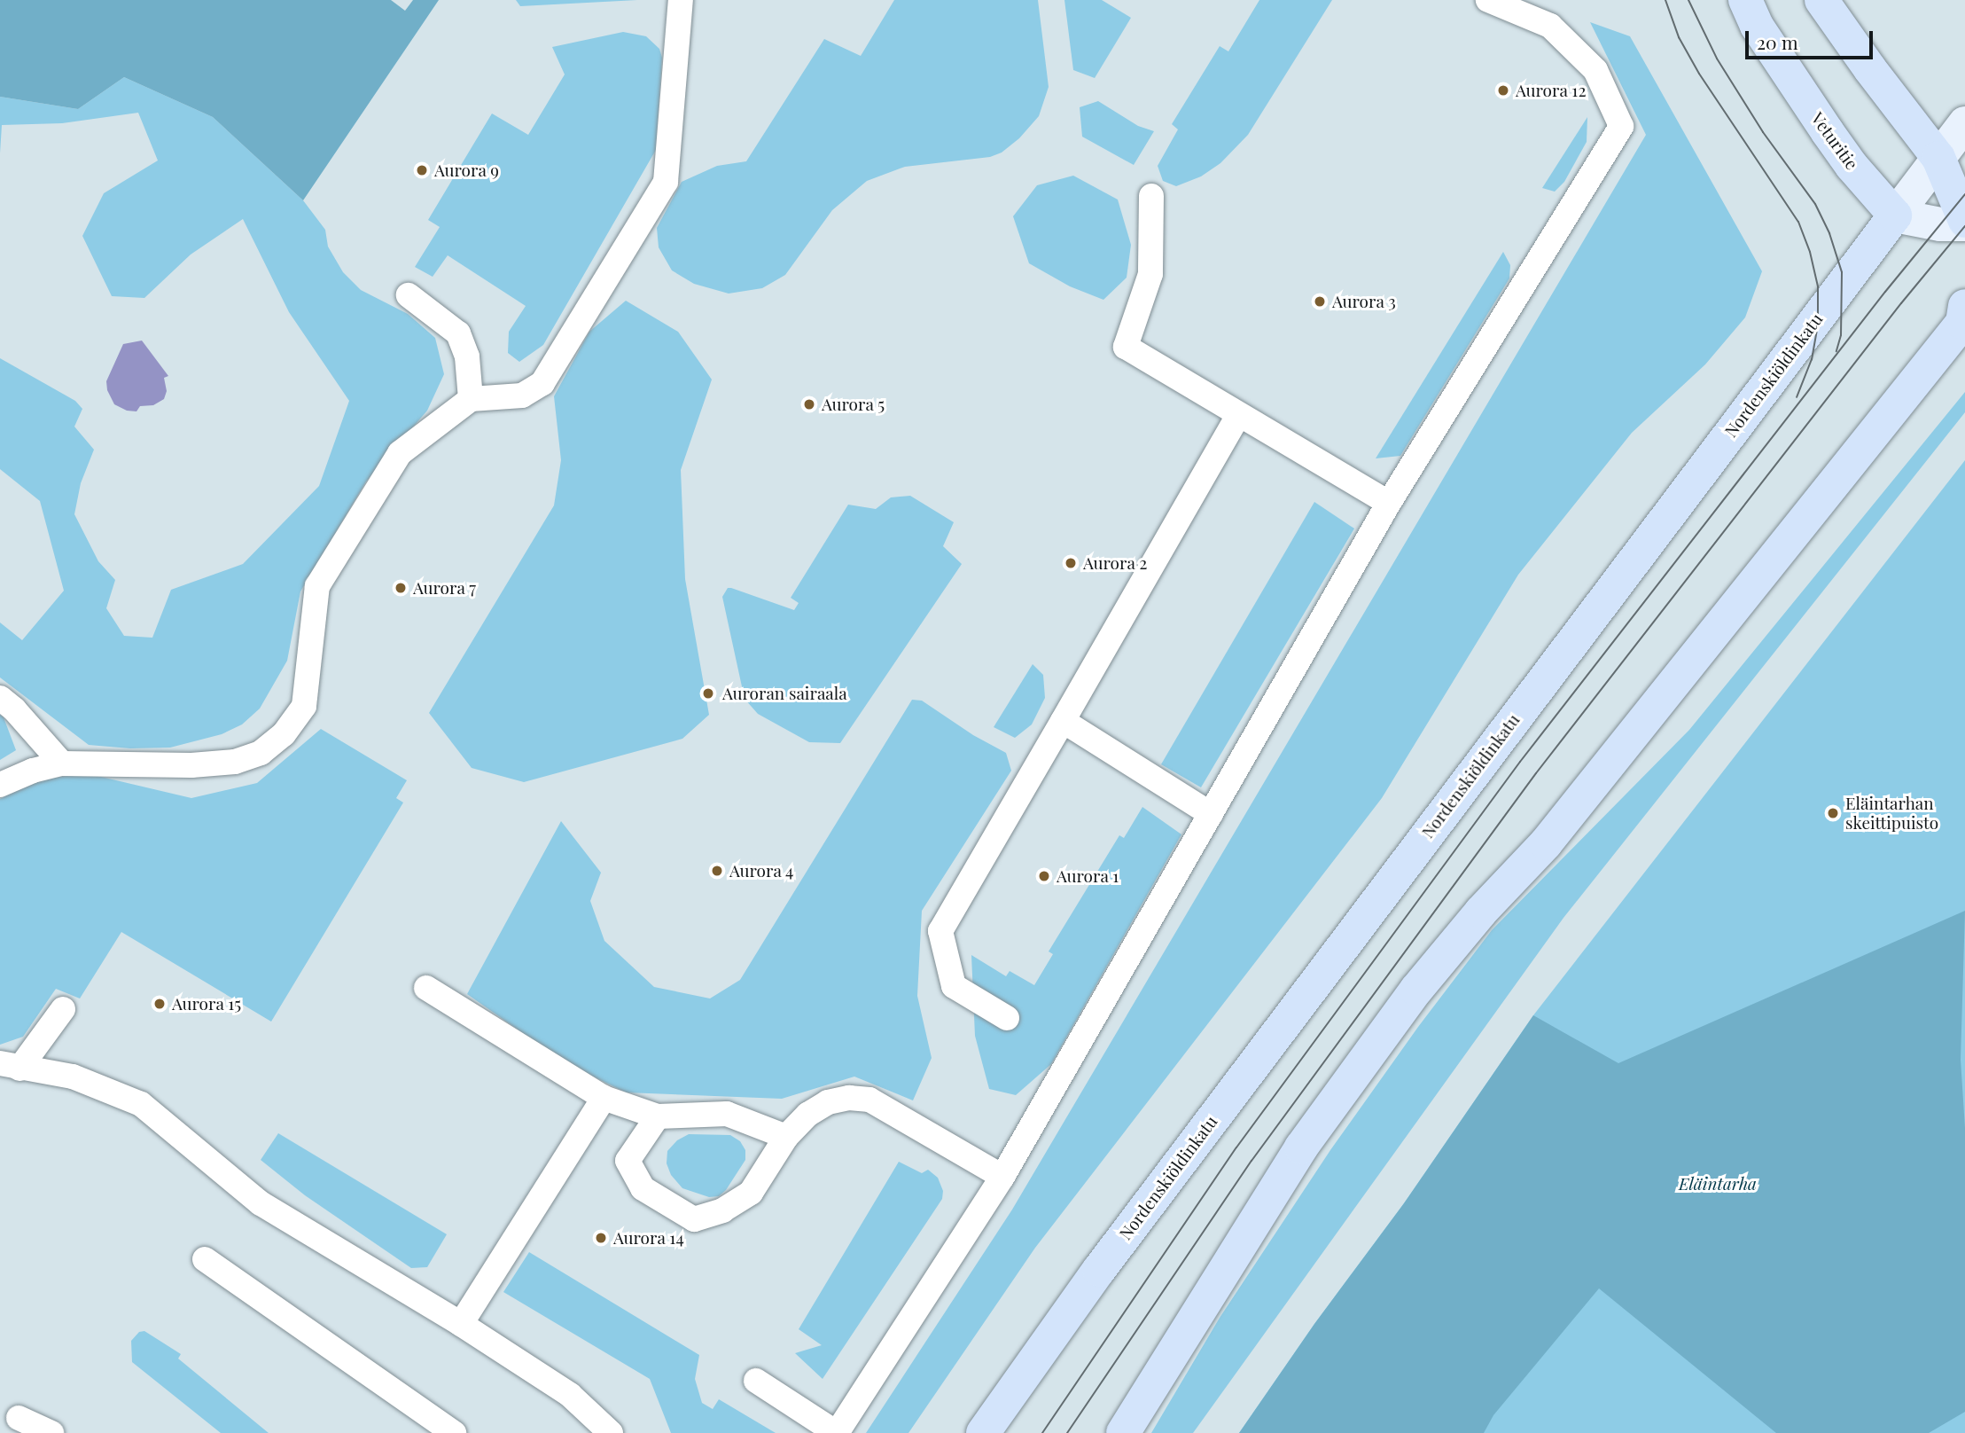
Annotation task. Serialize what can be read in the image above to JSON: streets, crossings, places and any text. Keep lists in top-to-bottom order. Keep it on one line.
{"streets":{"main road":["Veturitie","Nordenskiöldinkatu"]},"crossings":[["Veturitie","Nordenskiöldinkatu"]],"parks":["Eläintarha"],"places":["Aurora 12","Aurora 9","Aurora 3","Aurora 5","Aurora 2","Aurora 7","Auroran sairaala","Eläintarhan skeittipuisto","Aurora 4","Aurora 1","Aurora 15","Aurora 14"],"scale_bar":"20 m"}
